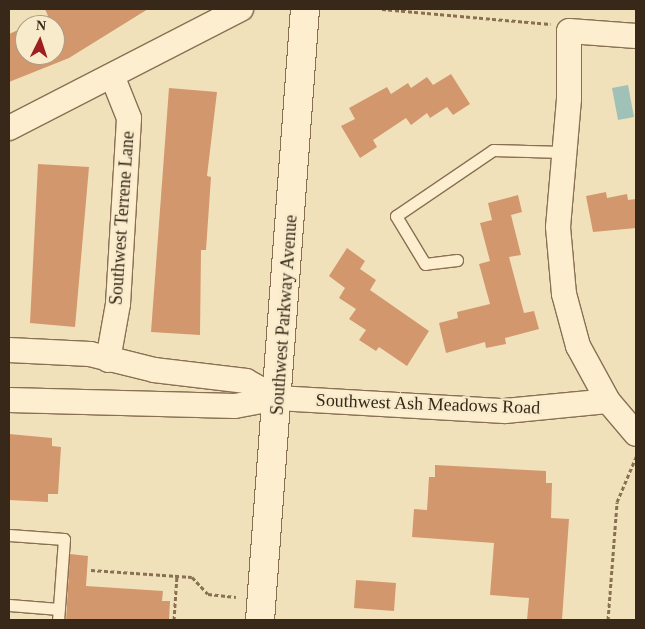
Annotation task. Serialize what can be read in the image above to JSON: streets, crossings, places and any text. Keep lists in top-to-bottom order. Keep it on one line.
{"streets":{"street":["Southwest Terrene Lane","Southwest Parkway Avenue","Southwest Ash Meadows Road"]},"crossings":[["Southwest Terrene Lane","Southwest Ash Meadows Road"],["Southwest Parkway Avenue","Southwest Ash Meadows Road"]],"north":"top"}
